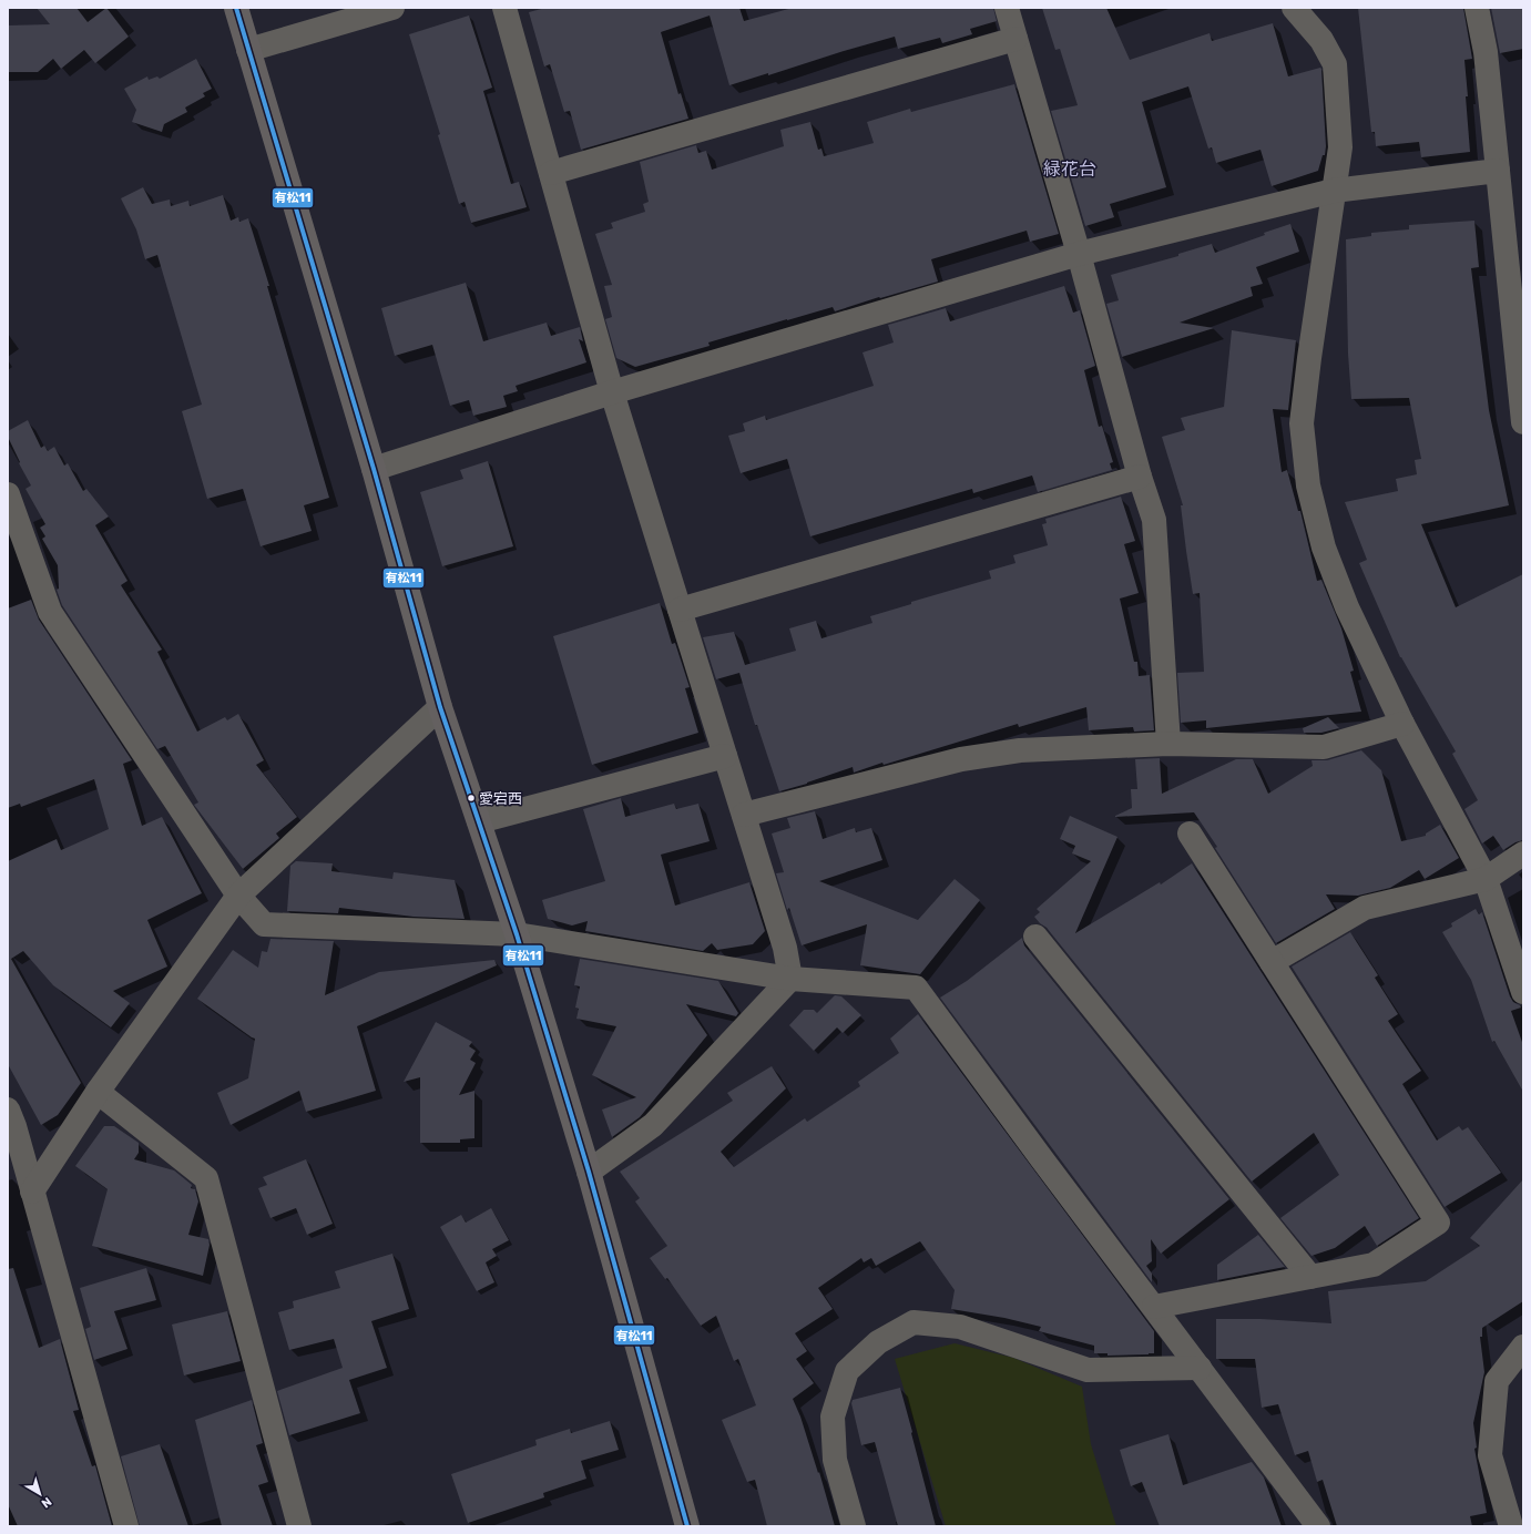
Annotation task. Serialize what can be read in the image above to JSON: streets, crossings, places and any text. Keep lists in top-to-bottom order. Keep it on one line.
{"districts":["緑花台"],"places":["愛宕西"],"lines":["transit line 有松11"],"north":"bottom right"}
